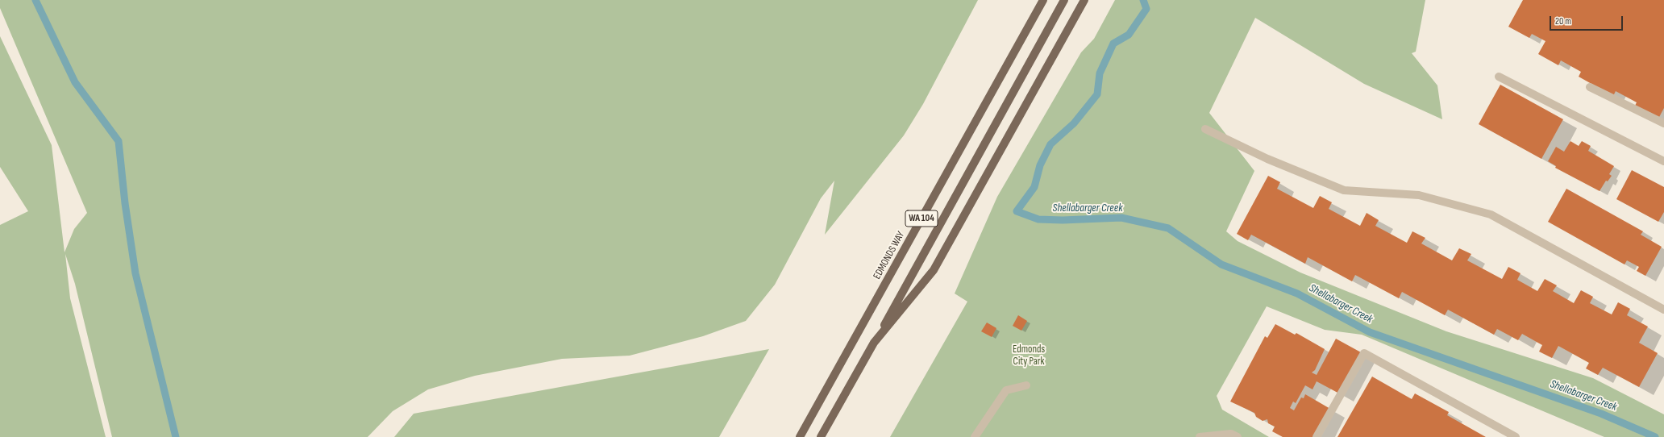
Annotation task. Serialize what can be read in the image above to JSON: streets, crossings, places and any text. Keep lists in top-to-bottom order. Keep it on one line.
{"streets":{"main road":["WA 104","EDMONDS WAY"]},"water":["Shellabarger Creek"],"parks":["Edmonds City Park"],"scale_bar":"20 m"}
